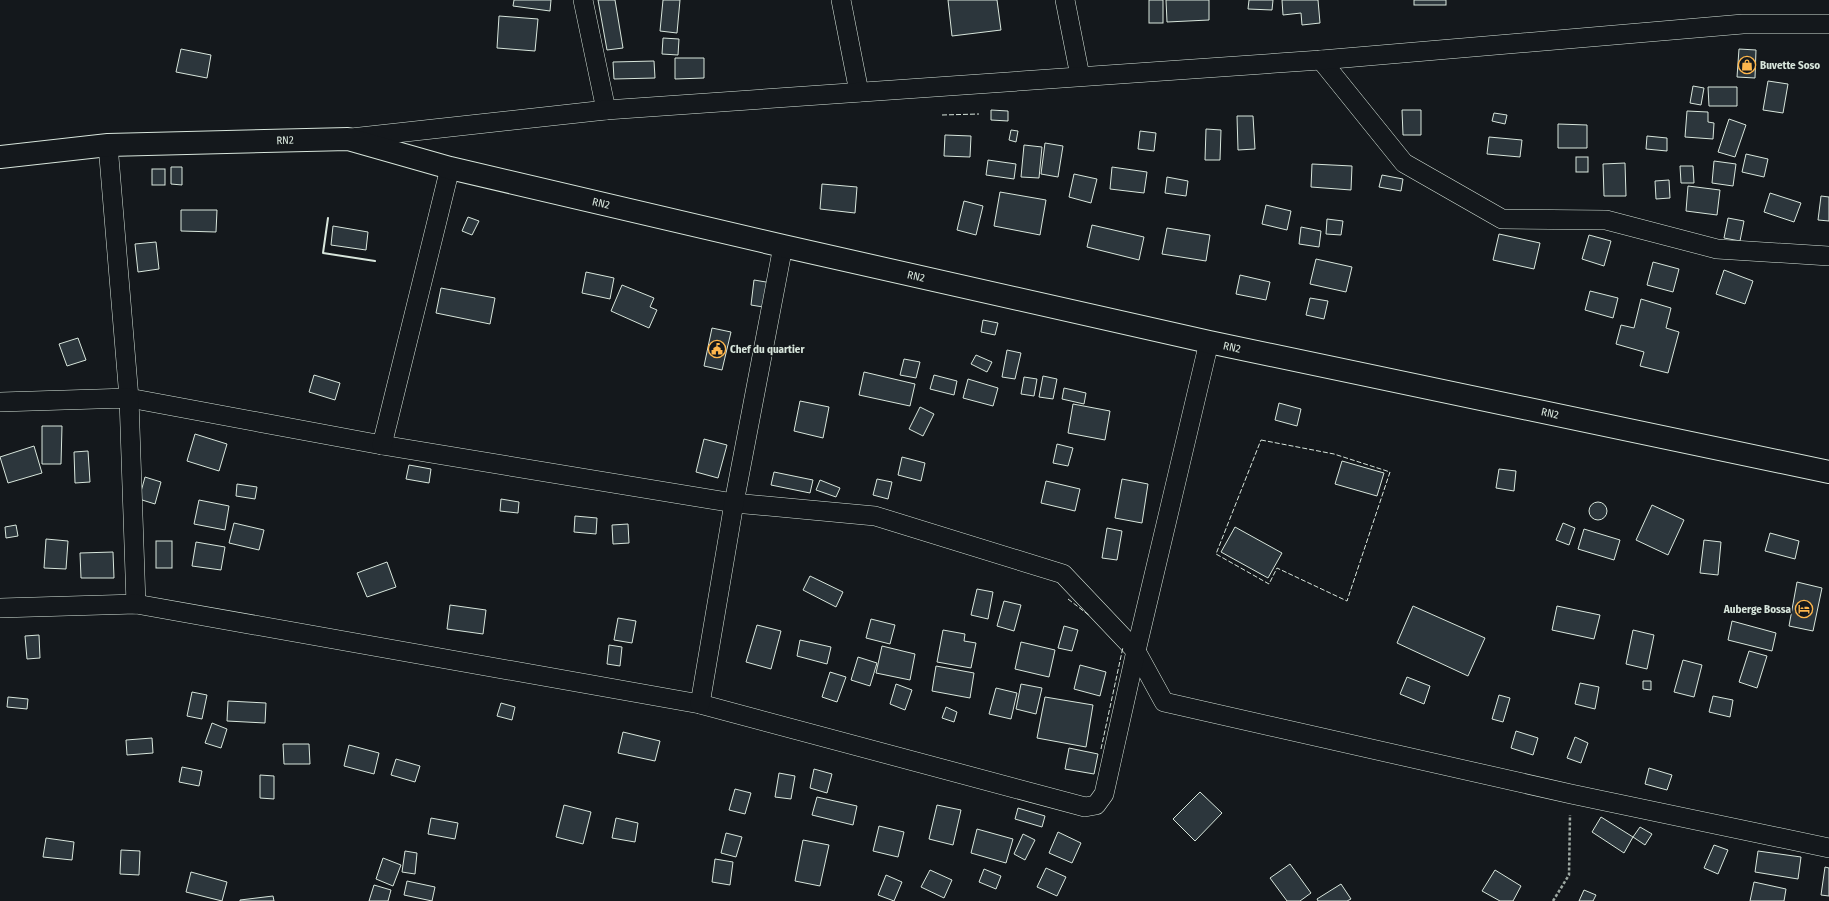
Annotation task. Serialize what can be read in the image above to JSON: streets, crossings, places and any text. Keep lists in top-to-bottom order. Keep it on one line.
{"streets":{"main road":["RN2"]},"places":{"shop":["Buvette Soso"],"public building":["Chef du quartier"],"hotel":["Auberge Bossa"]}}
